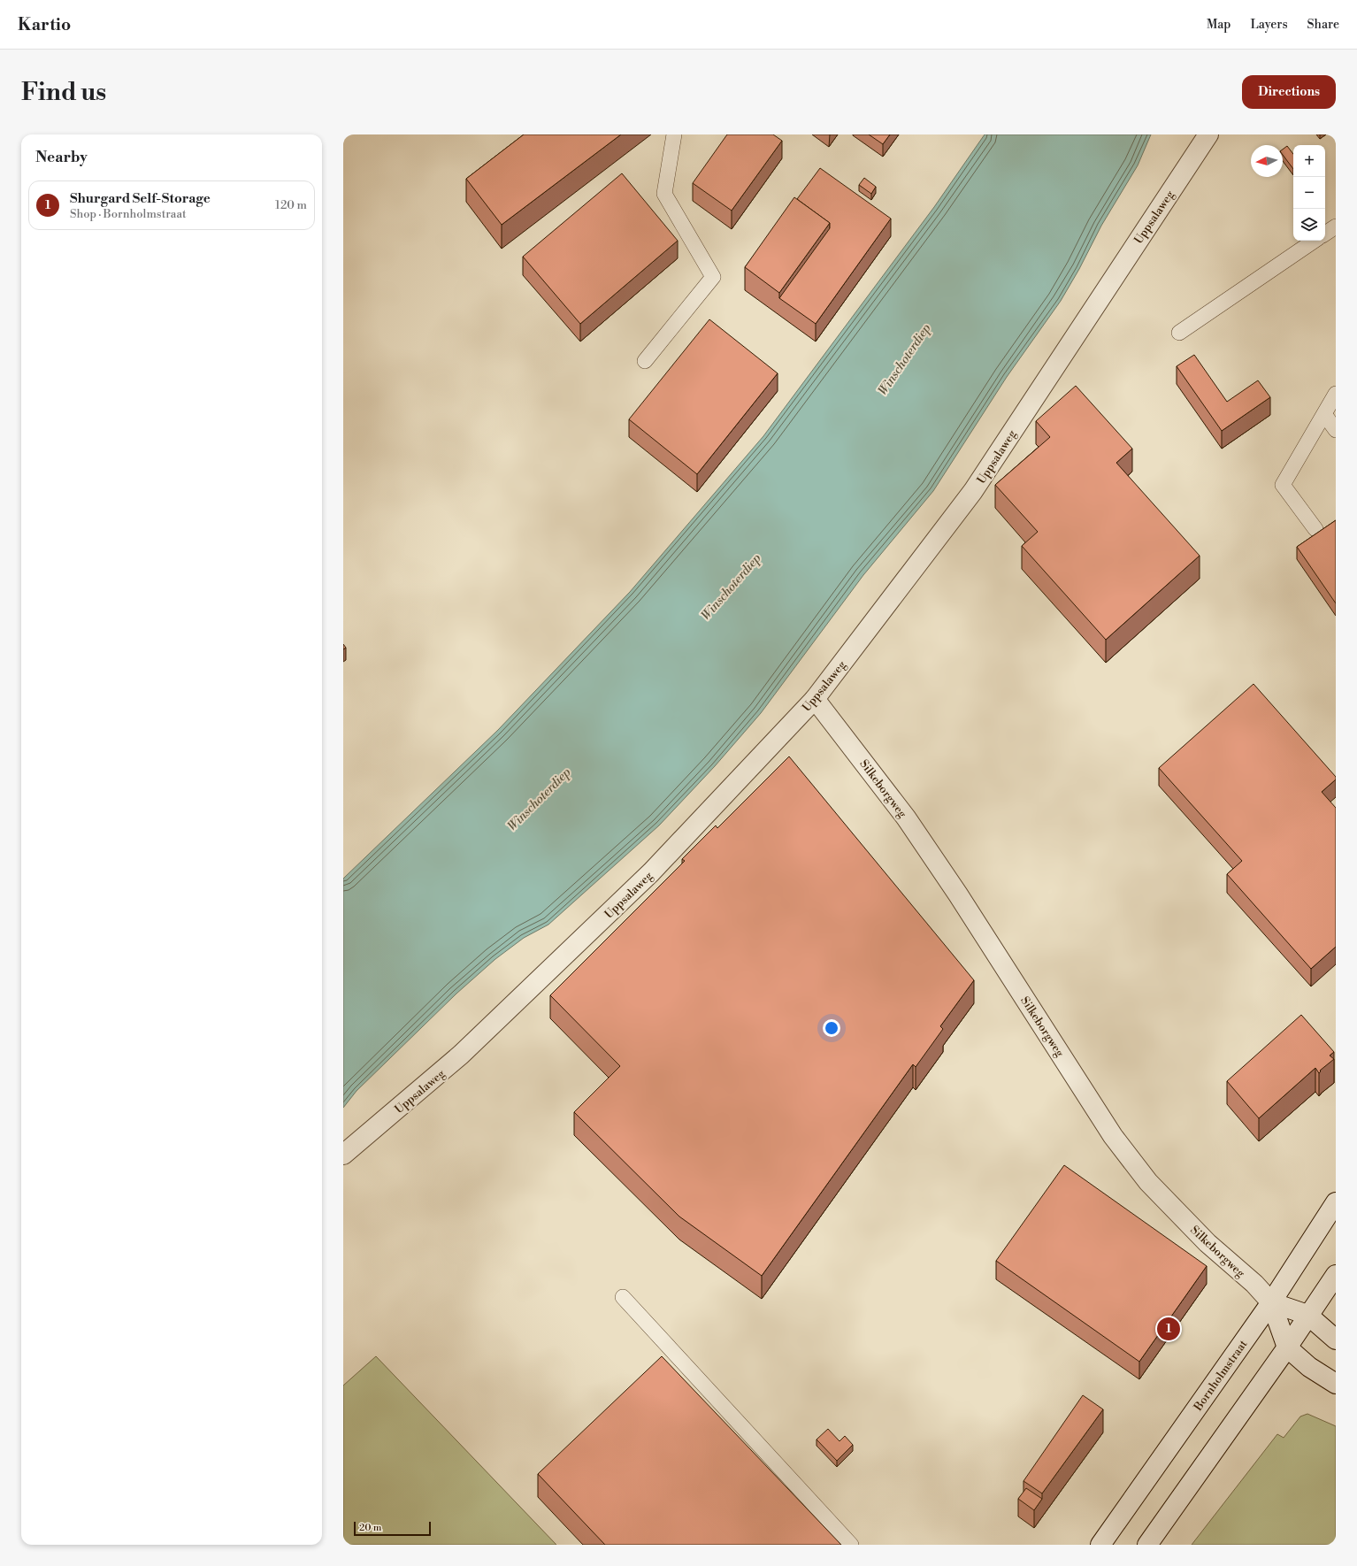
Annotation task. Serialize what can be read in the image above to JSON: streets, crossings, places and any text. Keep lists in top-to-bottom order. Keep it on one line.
{"streets":{"street":["Uppsalaweg","Silkeborgweg","Bornholmstraat"]},"crossings":[["Uppsalaweg","Silkeborgweg"],["Silkeborgweg","Bornholmstraat"]],"water":["Winschoterdiep"],"scale_bar":"20 m","north":"left","page":{"header":"Kartio","nav":["Map","Layers","Share"],"buttons":"Directions","title":"Find us","heading":"Nearby","map_buttons":["+","−"],"list":[{"mark":"1","name":"Shurgard Self-Storage","note":"Shop · Bornholmstraat","value":"120 m"}],"pins":"1","scale":"20 m"}}
